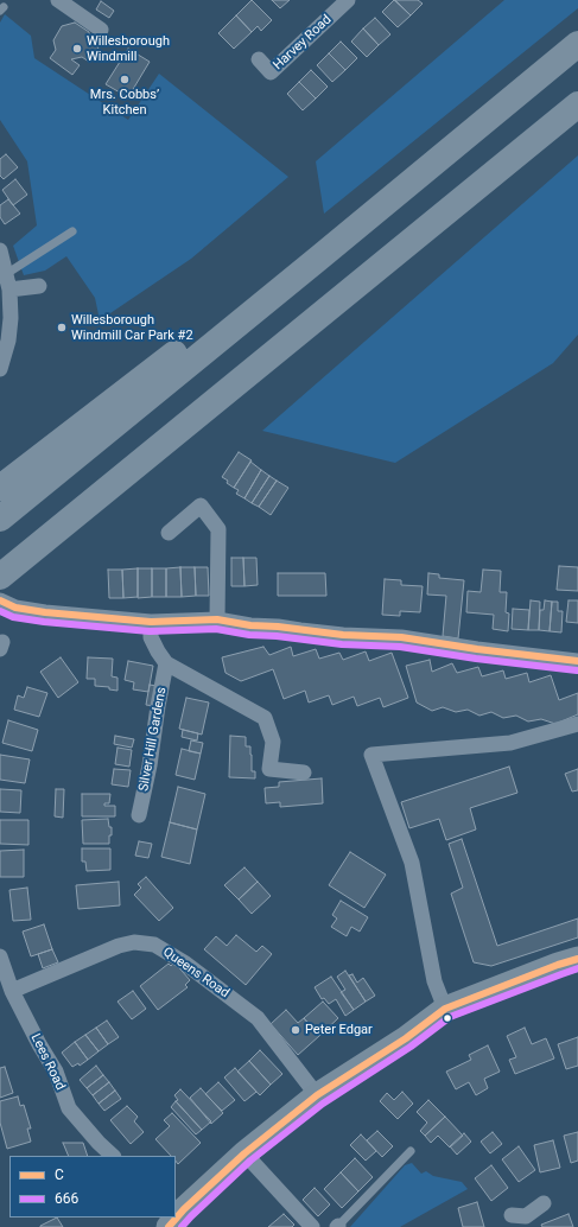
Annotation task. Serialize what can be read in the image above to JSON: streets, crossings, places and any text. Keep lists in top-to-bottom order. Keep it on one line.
{"streets":{"street":["Harvey Road","Silver Hill Gardens","Queens Road","Lees Road"]},"crossings":[["Queens Road","Lees Road"]],"places":["Willesborough Windmill","Mrs. Cobbs’ Kitchen","Willesborough Windmill Car Park #2","Peter Edgar"],"lines":["transit line C","transit line 666"],"legend":["C","666"]}
